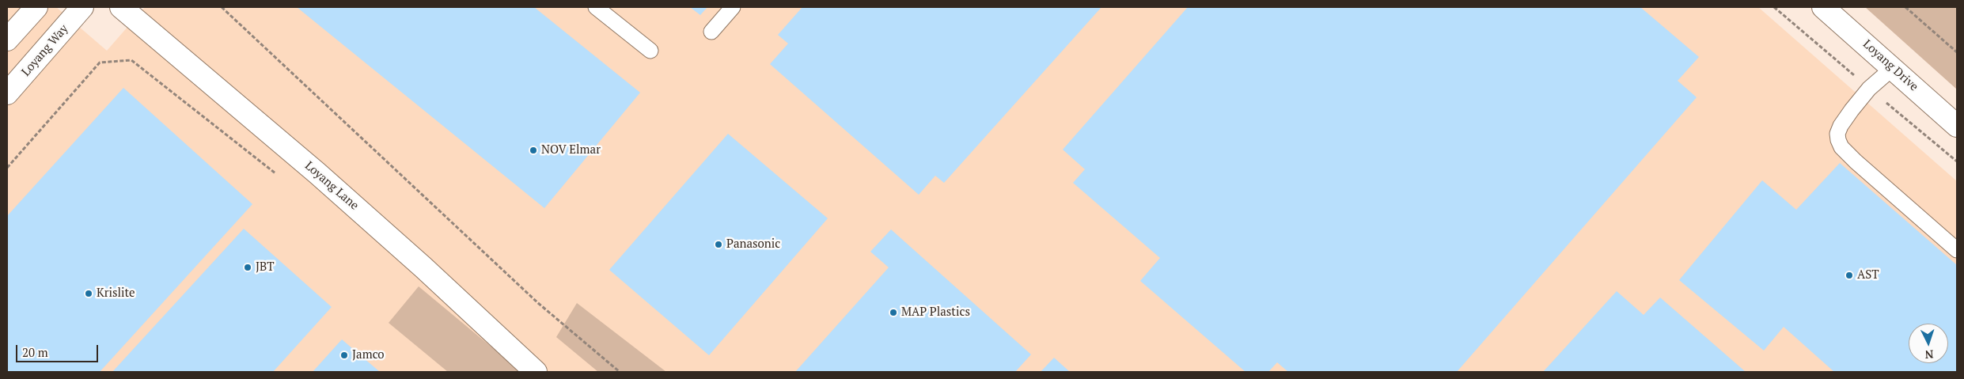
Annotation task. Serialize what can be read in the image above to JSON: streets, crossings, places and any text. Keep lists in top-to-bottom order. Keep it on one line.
{"streets":{"street":["Loyang Way","Loyang Drive","Loyang Lane"]},"places":["NOV Elmar","Panasonic","JBT","AST","Krislite","MAP Plastics","Jamco"],"scale_bar":"20 m","north":"bottom"}
